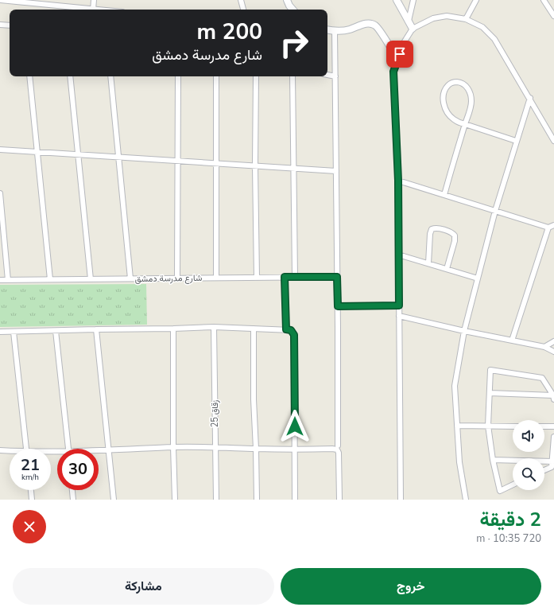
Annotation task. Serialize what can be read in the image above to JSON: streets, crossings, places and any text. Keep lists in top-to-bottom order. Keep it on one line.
{"streets":{"street":["شارع مدرسة دمشق","زقاق 25"]},"page":{"turn":["200 m","شارع مدرسة دمشق"],"speed":"21 km/h","limit":"30","heading":["2 دقيقة","720 m · 10:35"],"buttons":["خروج","مشاركة"]}}
